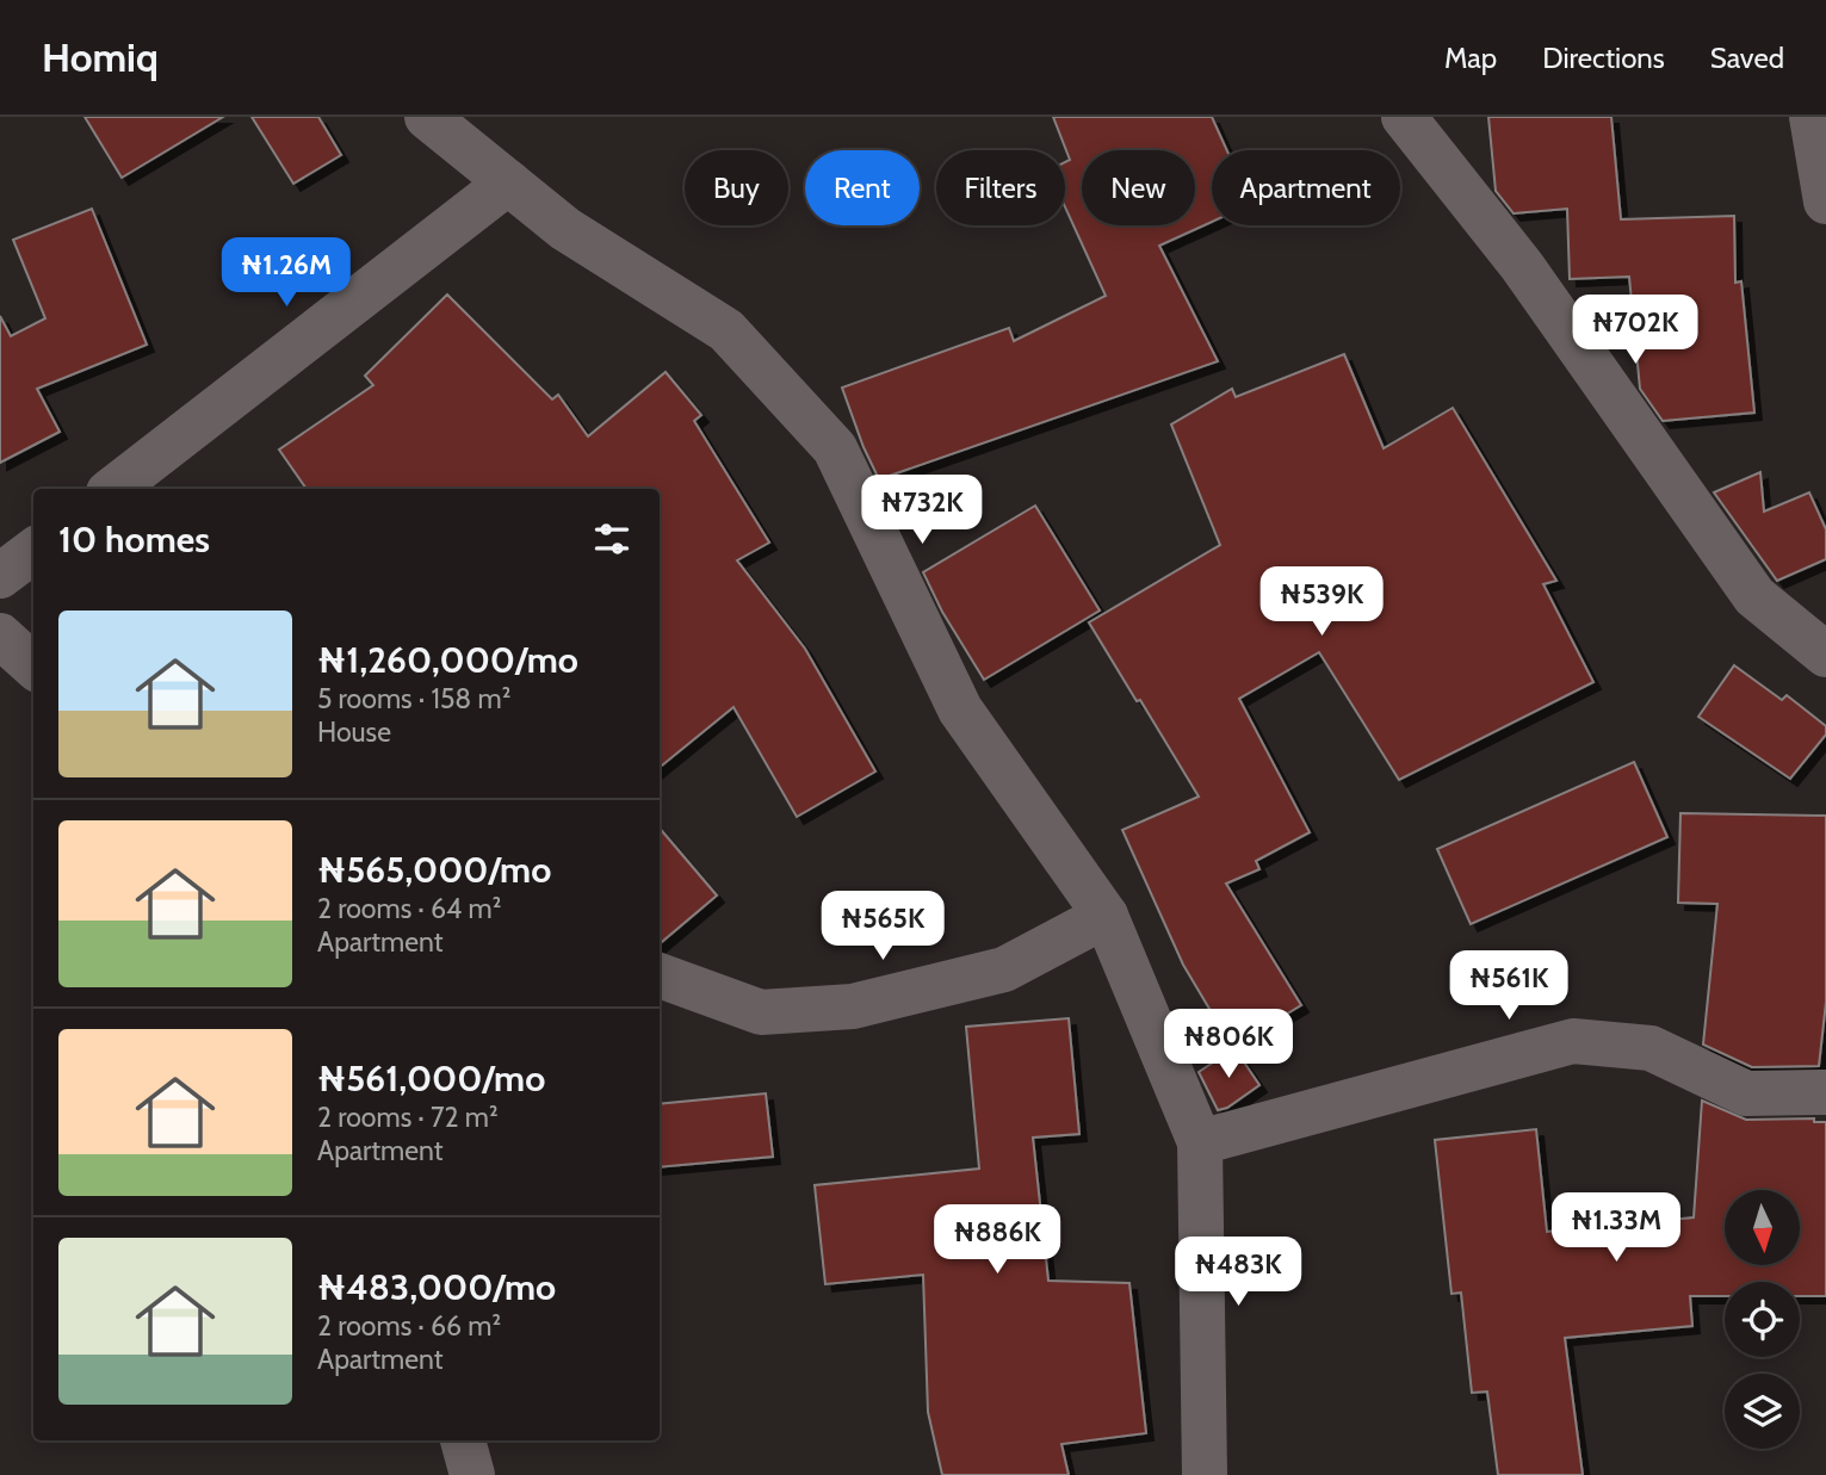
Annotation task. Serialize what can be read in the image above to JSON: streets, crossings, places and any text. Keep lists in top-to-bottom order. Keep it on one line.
{"north":"bottom","page":{"header":"Homiq","nav":["Map","Directions","Saved"],"chip":["Buy","Rent","Filters","New","Apartment"],"price":["₦1.26M","₦702K","₦732K","₦539K","₦565K","₦561K","₦806K","₦1.33M","₦886K","₦483K"],"heading":"10 homes","list":[{"name":"₦1,260,000/mo","note":"5 rooms · 158 m² · House"},{"name":"₦565,000/mo","note":"2 rooms · 64 m² · Apartment"},{"name":"₦561,000/mo","note":"2 rooms · 72 m² · Apartment"},{"name":"₦483,000/mo","note":"2 rooms · 66 m² · Apartment"}]}}
